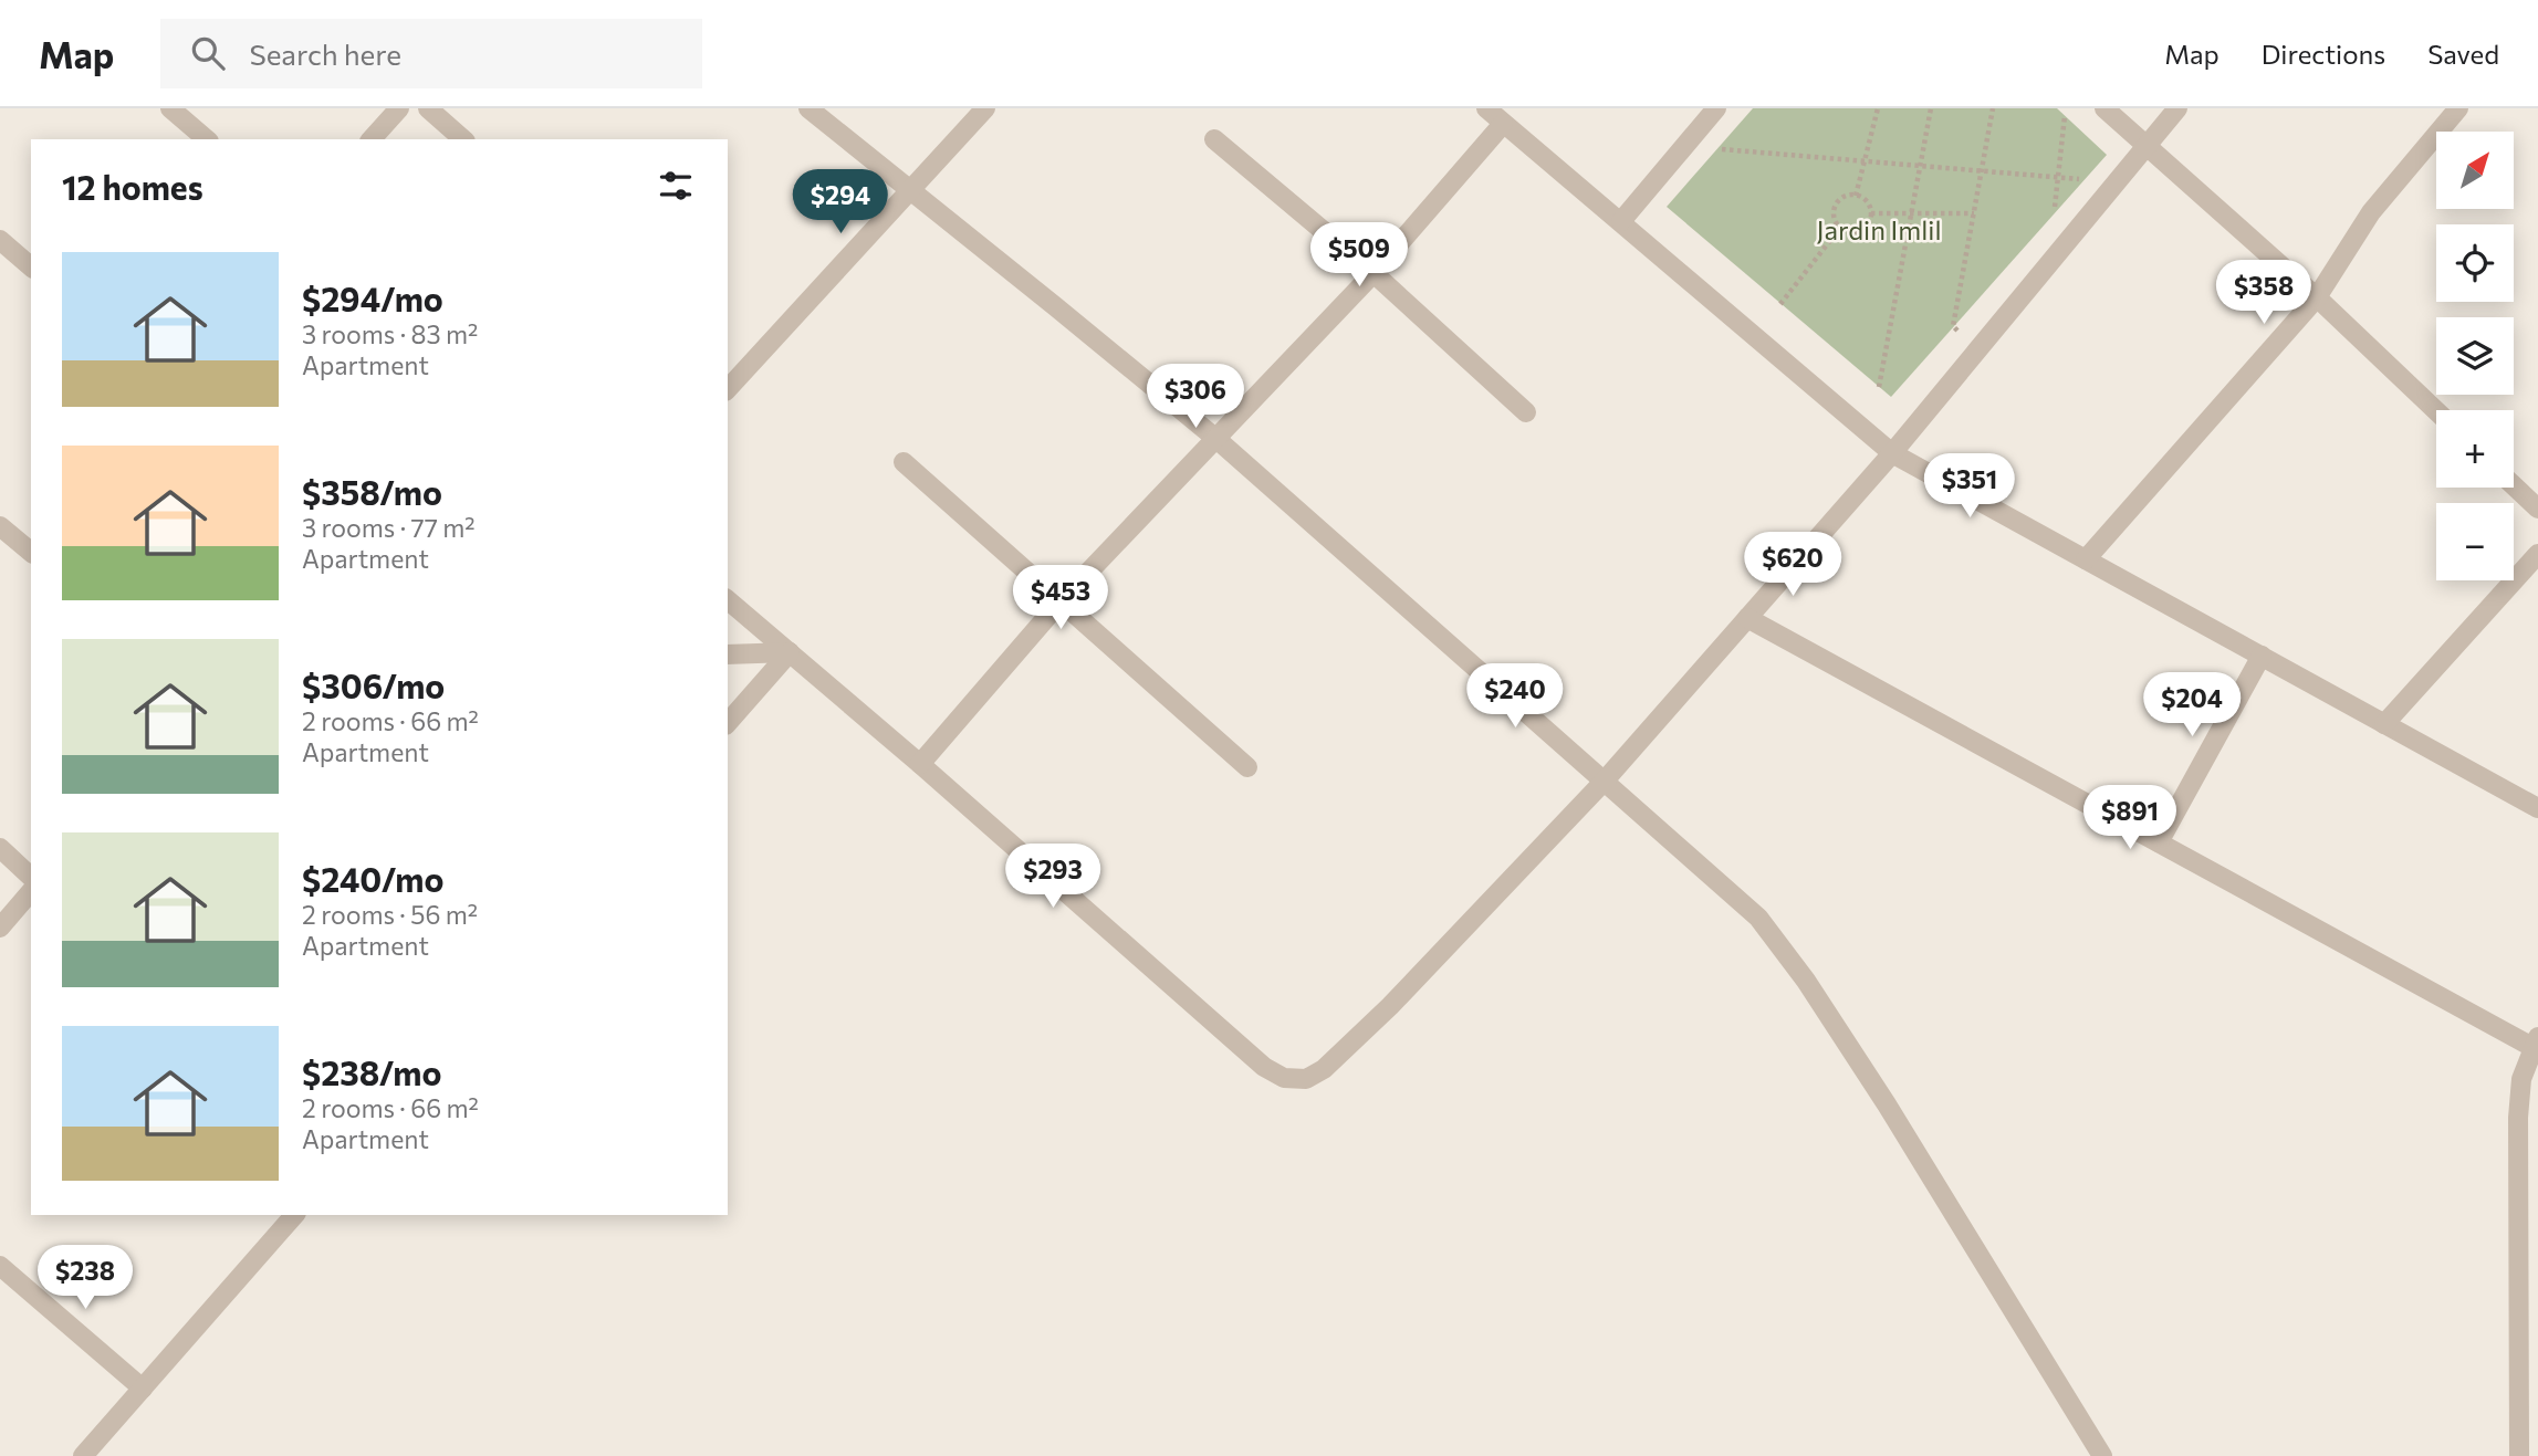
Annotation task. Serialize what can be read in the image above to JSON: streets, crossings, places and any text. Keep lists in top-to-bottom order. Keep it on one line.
{"parks":["Jardin Imlil"],"north":"top right","page":{"header":"Map","search":"Search here","nav":["Map","Directions","Saved"],"map_buttons":["+","−"],"heading":"12 homes","price":["$294","$509","$358","$306","$351","$620","$453","$240","$204","$891","$293","$238"],"list":[{"name":"$294/mo","note":"3 rooms · 83 m² · Apartment"},{"name":"$358/mo","note":"3 rooms · 77 m² · Apartment"},{"name":"$306/mo","note":"2 rooms · 66 m² · Apartment"},{"name":"$240/mo","note":"2 rooms · 56 m² · Apartment"},{"name":"$238/mo","note":"2 rooms · 66 m² · Apartment"}]}}
